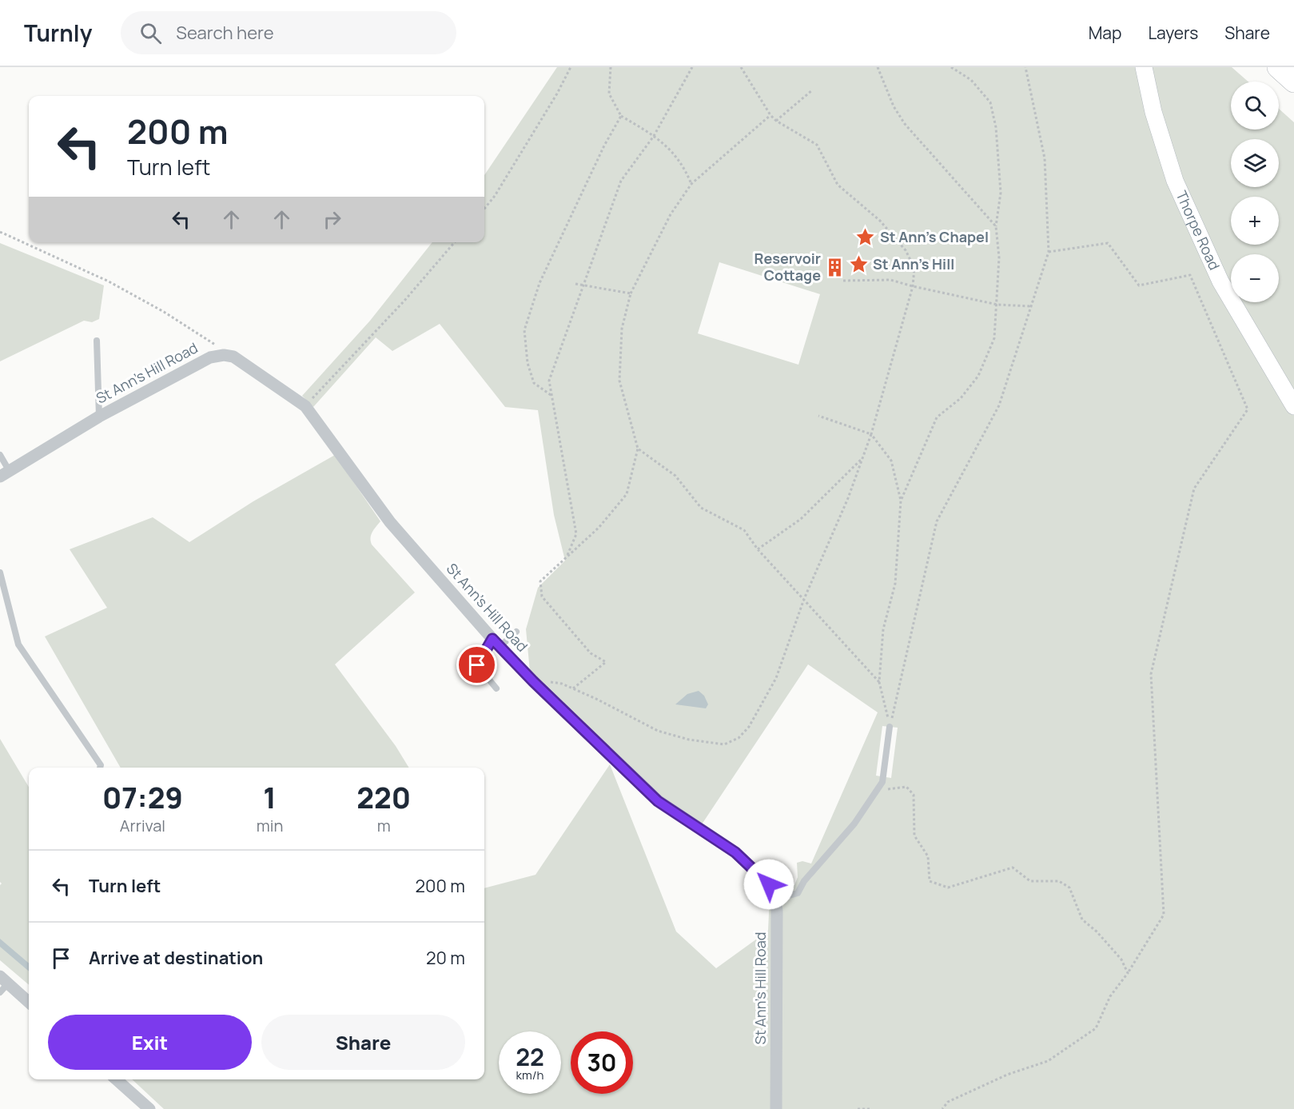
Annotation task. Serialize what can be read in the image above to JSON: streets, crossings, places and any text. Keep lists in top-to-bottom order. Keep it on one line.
{"streets":{"main road":["Thorpe Road"],"street":["St Ann's Hill Road"]},"places":{"place":["St Ann's Chapel","St Ann's Hill"],"building":["Reservoir Cottage"]},"page":{"header":"Turnly","search":"Search here","nav":["Map","Layers","Share"],"map_buttons":["+","−"],"turn":["200 m","Turn left"],"eta":["07:29","Arrival","1","min","220","m"],"list":[{"name":"Turn left","value":"200 m"},{"name":"Arrive at destination","value":"20 m"}],"buttons":["Exit","Share"],"speed":"22 km/h","limit":"30"}}
